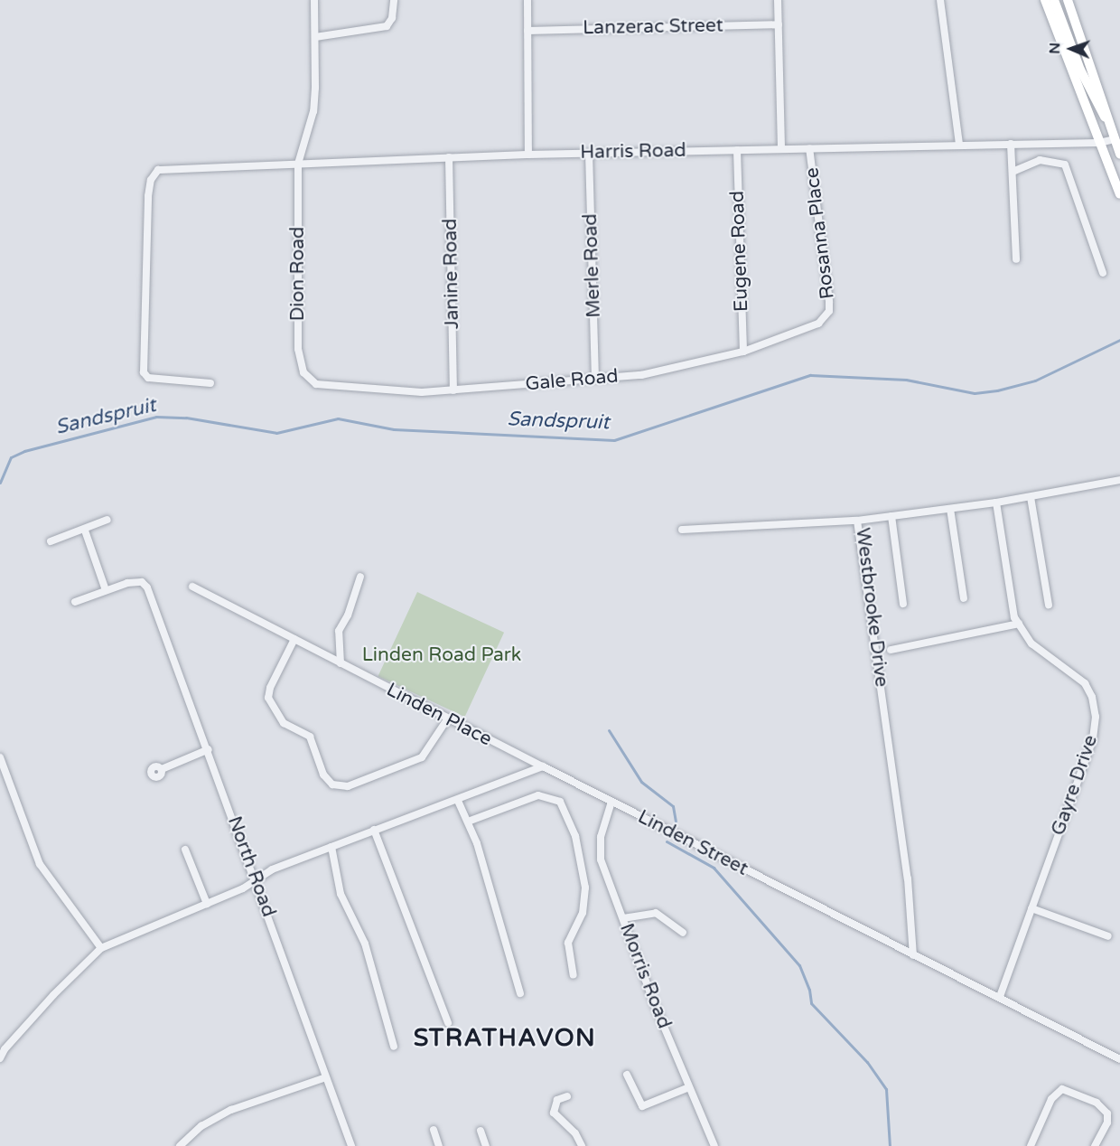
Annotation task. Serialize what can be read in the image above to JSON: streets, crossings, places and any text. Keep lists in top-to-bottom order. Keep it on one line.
{"streets":{"street":["Lanzerac Street","Harris Road","Rosanna Place","Eugene Road","Merle Road","Dion Road","Janine Road","Gale Road","Westbrooke Drive","Linden Place","Gayre Drive","Linden Street","North Road","Morris Road"]},"crossings":[["Harris Road","Rosanna Place"],["Harris Road","Eugene Road"],["Harris Road","Merle Road"],["Harris Road","Dion Road"],["Harris Road","Janine Road"],["Rosanna Place","Gale Road"],["Eugene Road","Gale Road"],["Merle Road","Gale Road"],["Dion Road","Gale Road"],["Janine Road","Gale Road"],["Westbrooke Drive","Gayre Drive"],["Westbrooke Drive","Linden Street"],["Linden Place","Linden Street"],["Gayre Drive","Linden Street"],["Linden Street","Morris Road"]],"districts":["STRATHAVON"],"water":["Sandspruit"],"parks":["Linden Road Park"],"north":"left"}
